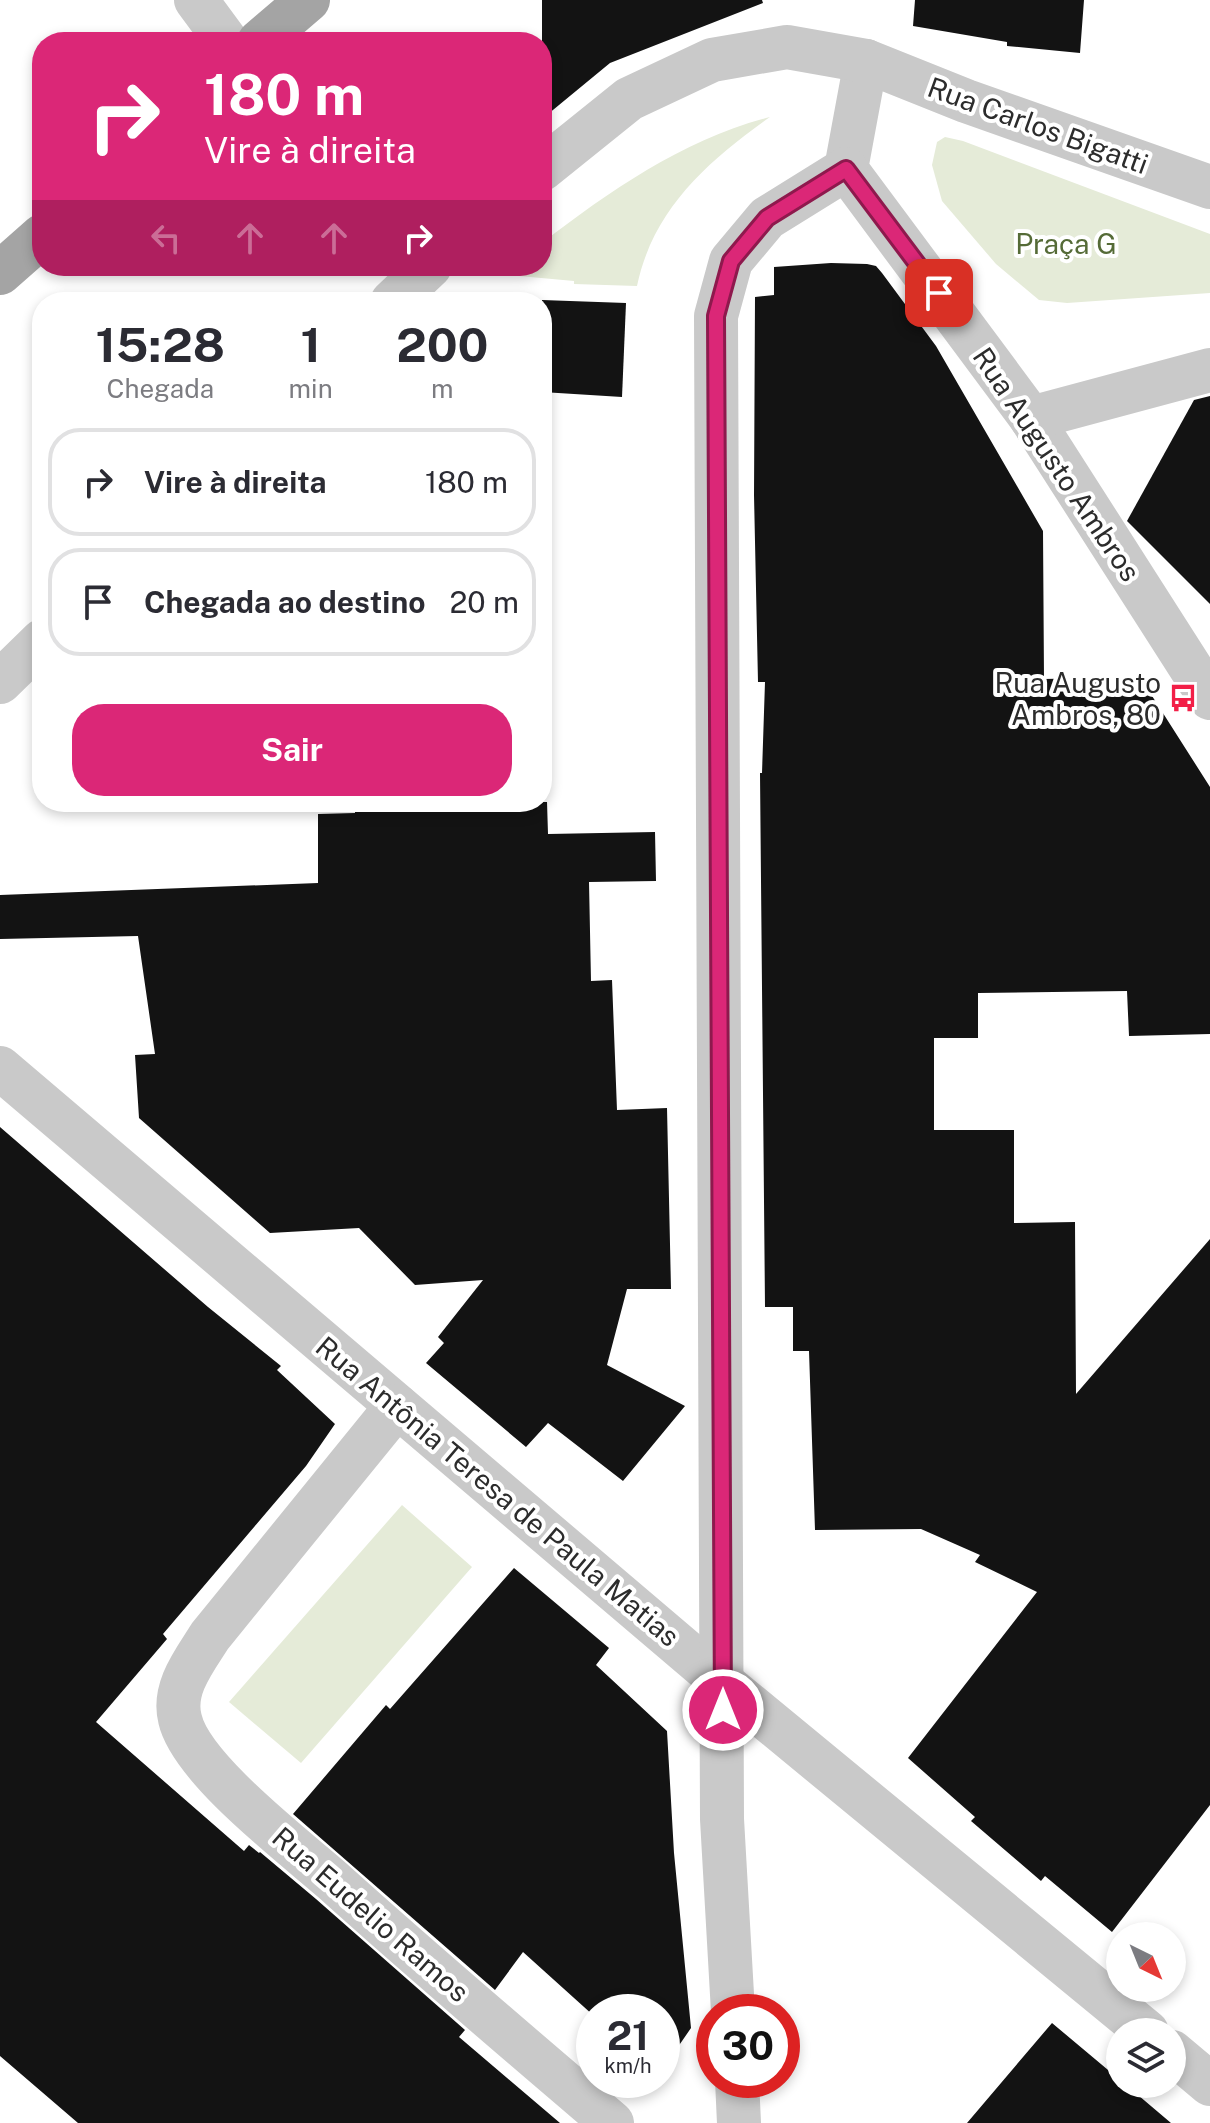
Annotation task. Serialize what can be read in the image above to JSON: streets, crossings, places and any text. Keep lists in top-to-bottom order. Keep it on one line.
{"streets":{"street":["Rua Carlos Bigatti","Rua Augusto Ambros","Rua Antônia Teresa de Paula Matias","Rua Eudelio Ramos"]},"crossings":[["Rua Antônia Teresa de Paula Matias","Rua Eudelio Ramos"]],"parks":["Praça G"],"places":{"bus stop":["Rua Augusto Ambros, 80"]},"north":"bottom right","page":{"turn":["180 m","Vire à direita"],"eta":["15:28","Chegada","1","min","200","m"],"list":[{"name":"Vire à direita","value":"180 m"},{"name":"Chegada ao destino","value":"20 m"}],"buttons":"Sair","speed":"21 km/h","limit":"30"}}
